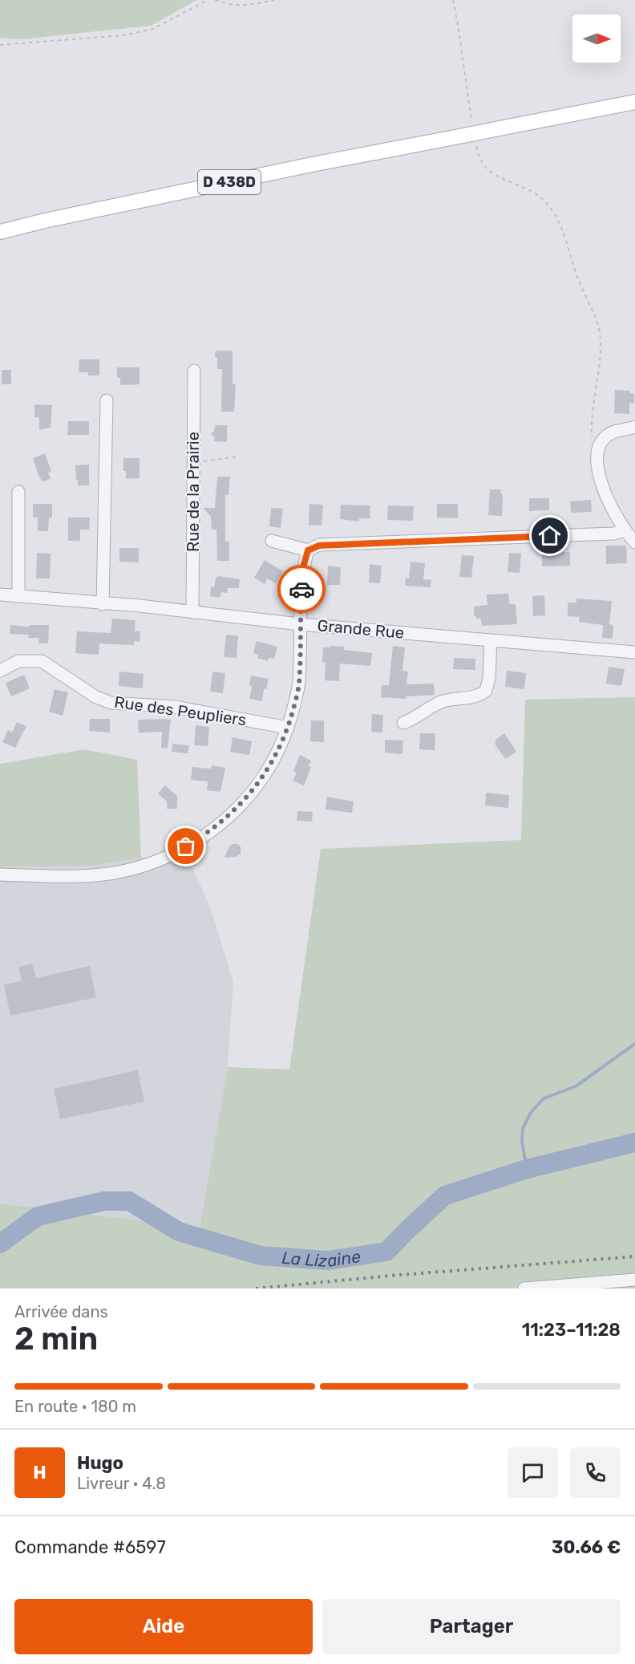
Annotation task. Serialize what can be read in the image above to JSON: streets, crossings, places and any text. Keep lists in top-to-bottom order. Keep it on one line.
{"streets":{"main road":["D 438D"],"street":["Rue de la Prairie","Grande Rue","Rue des Peupliers"]},"crossings":[["Rue de la Prairie","Grande Rue"]],"water":["La Lizaine"],"north":"right","page":{"heading":["2 min","Arrivée dans","11:23–11:28"],"panel":["Hugo","Livreur · 4.8","Commande #6597","30.66 €"],"bar":"En route · 180 m","round":"H","buttons":["Aide","Partager"]}}
